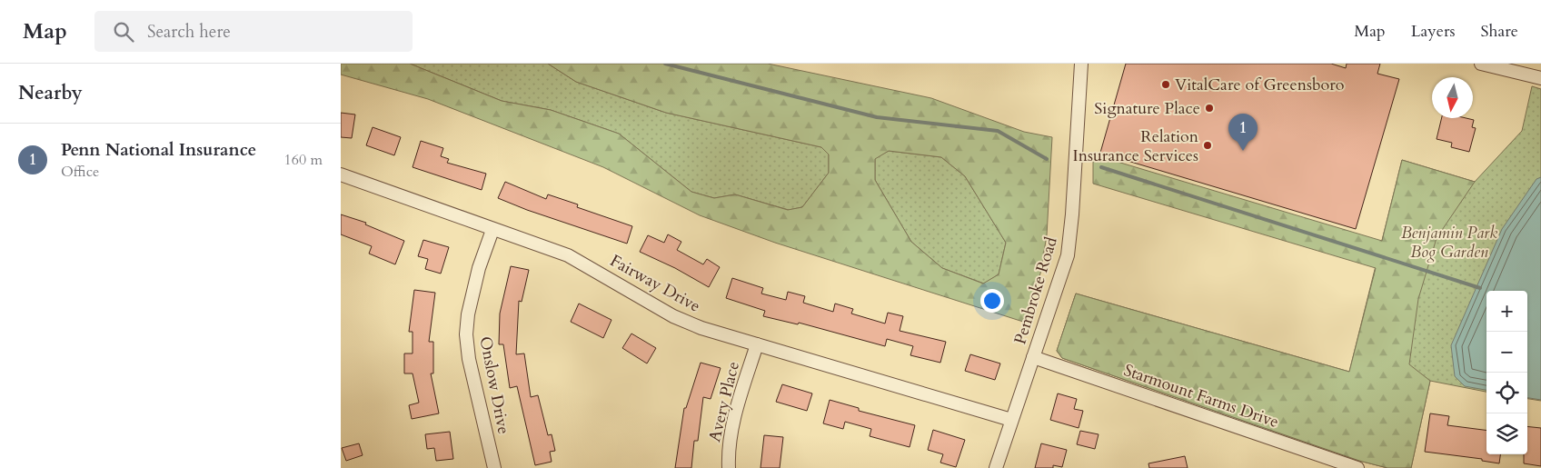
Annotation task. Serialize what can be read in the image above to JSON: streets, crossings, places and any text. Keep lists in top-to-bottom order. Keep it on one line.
{"streets":{"street":["Fairway Drive","Pembroke Road","Onslow Drive","Starmount Farms Drive","Avery Place"]},"crossings":[["Fairway Drive","Pembroke Road"],["Fairway Drive","Onslow Drive"],["Fairway Drive","Avery Place"],["Pembroke Road","Starmount Farms Drive"]],"parks":["Benjamin Park Bog Garden"],"places":["VitalCare of Greensboro","Signature Place","Relation Insurance Services"],"north":"bottom","page":{"header":"Map","search":"Search here","nav":["Map","Layers","Share"],"heading":"Nearby","pins":"1","list":[{"mark":"1","name":"Penn National Insurance","note":"Office","value":"160 m"}],"map_buttons":["+","−"]}}
